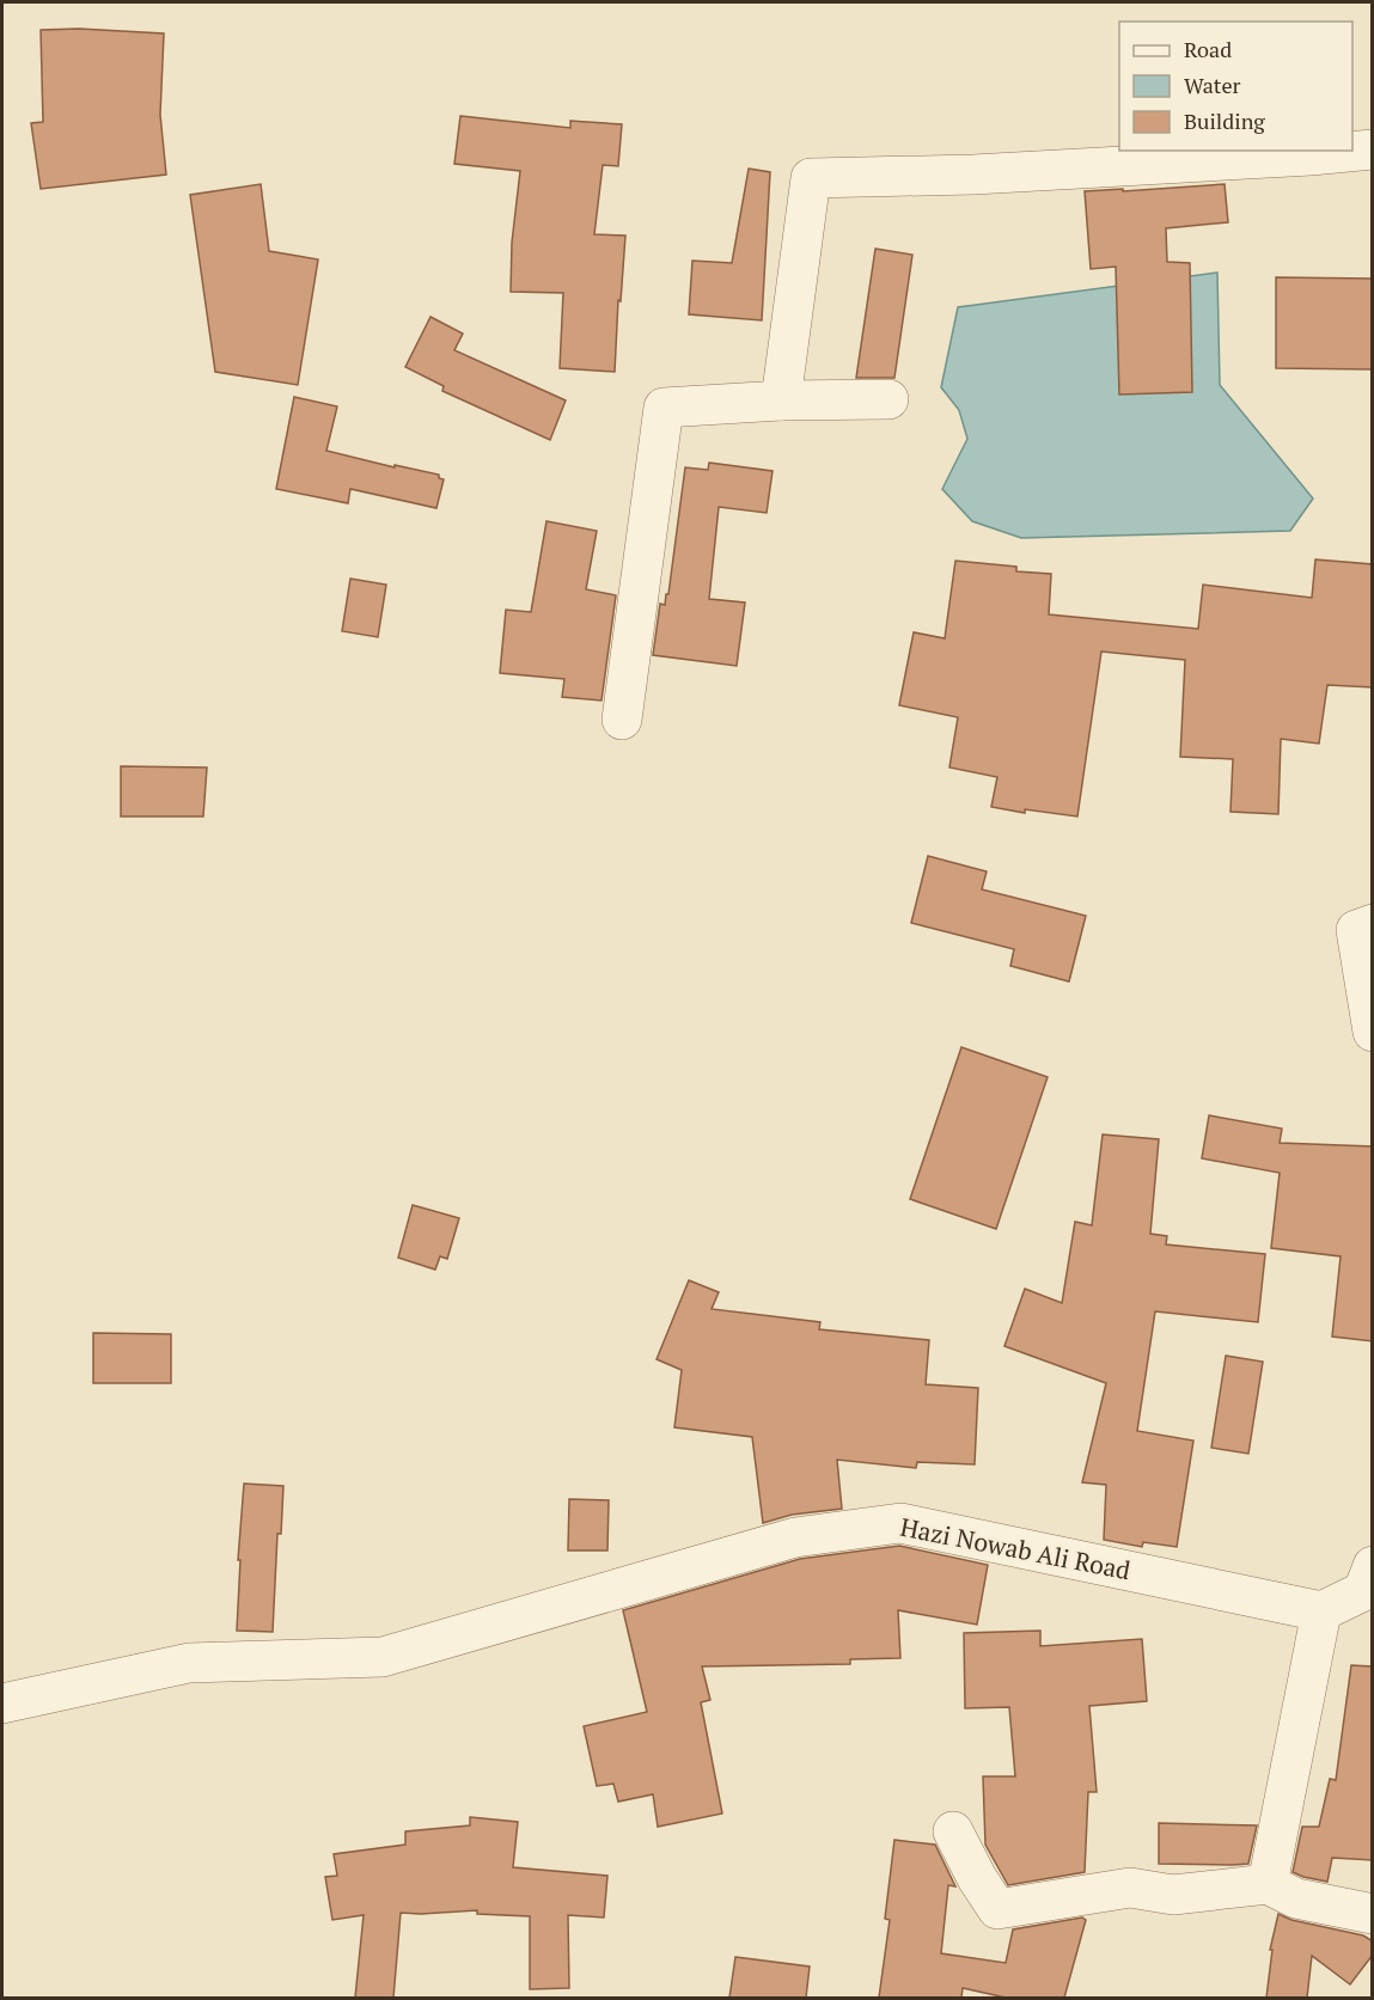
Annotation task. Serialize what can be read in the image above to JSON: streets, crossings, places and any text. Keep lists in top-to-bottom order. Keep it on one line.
{"streets":{"street":["Hazi Nowab Ali Road"]},"legend":["Road","Water","Building"]}
